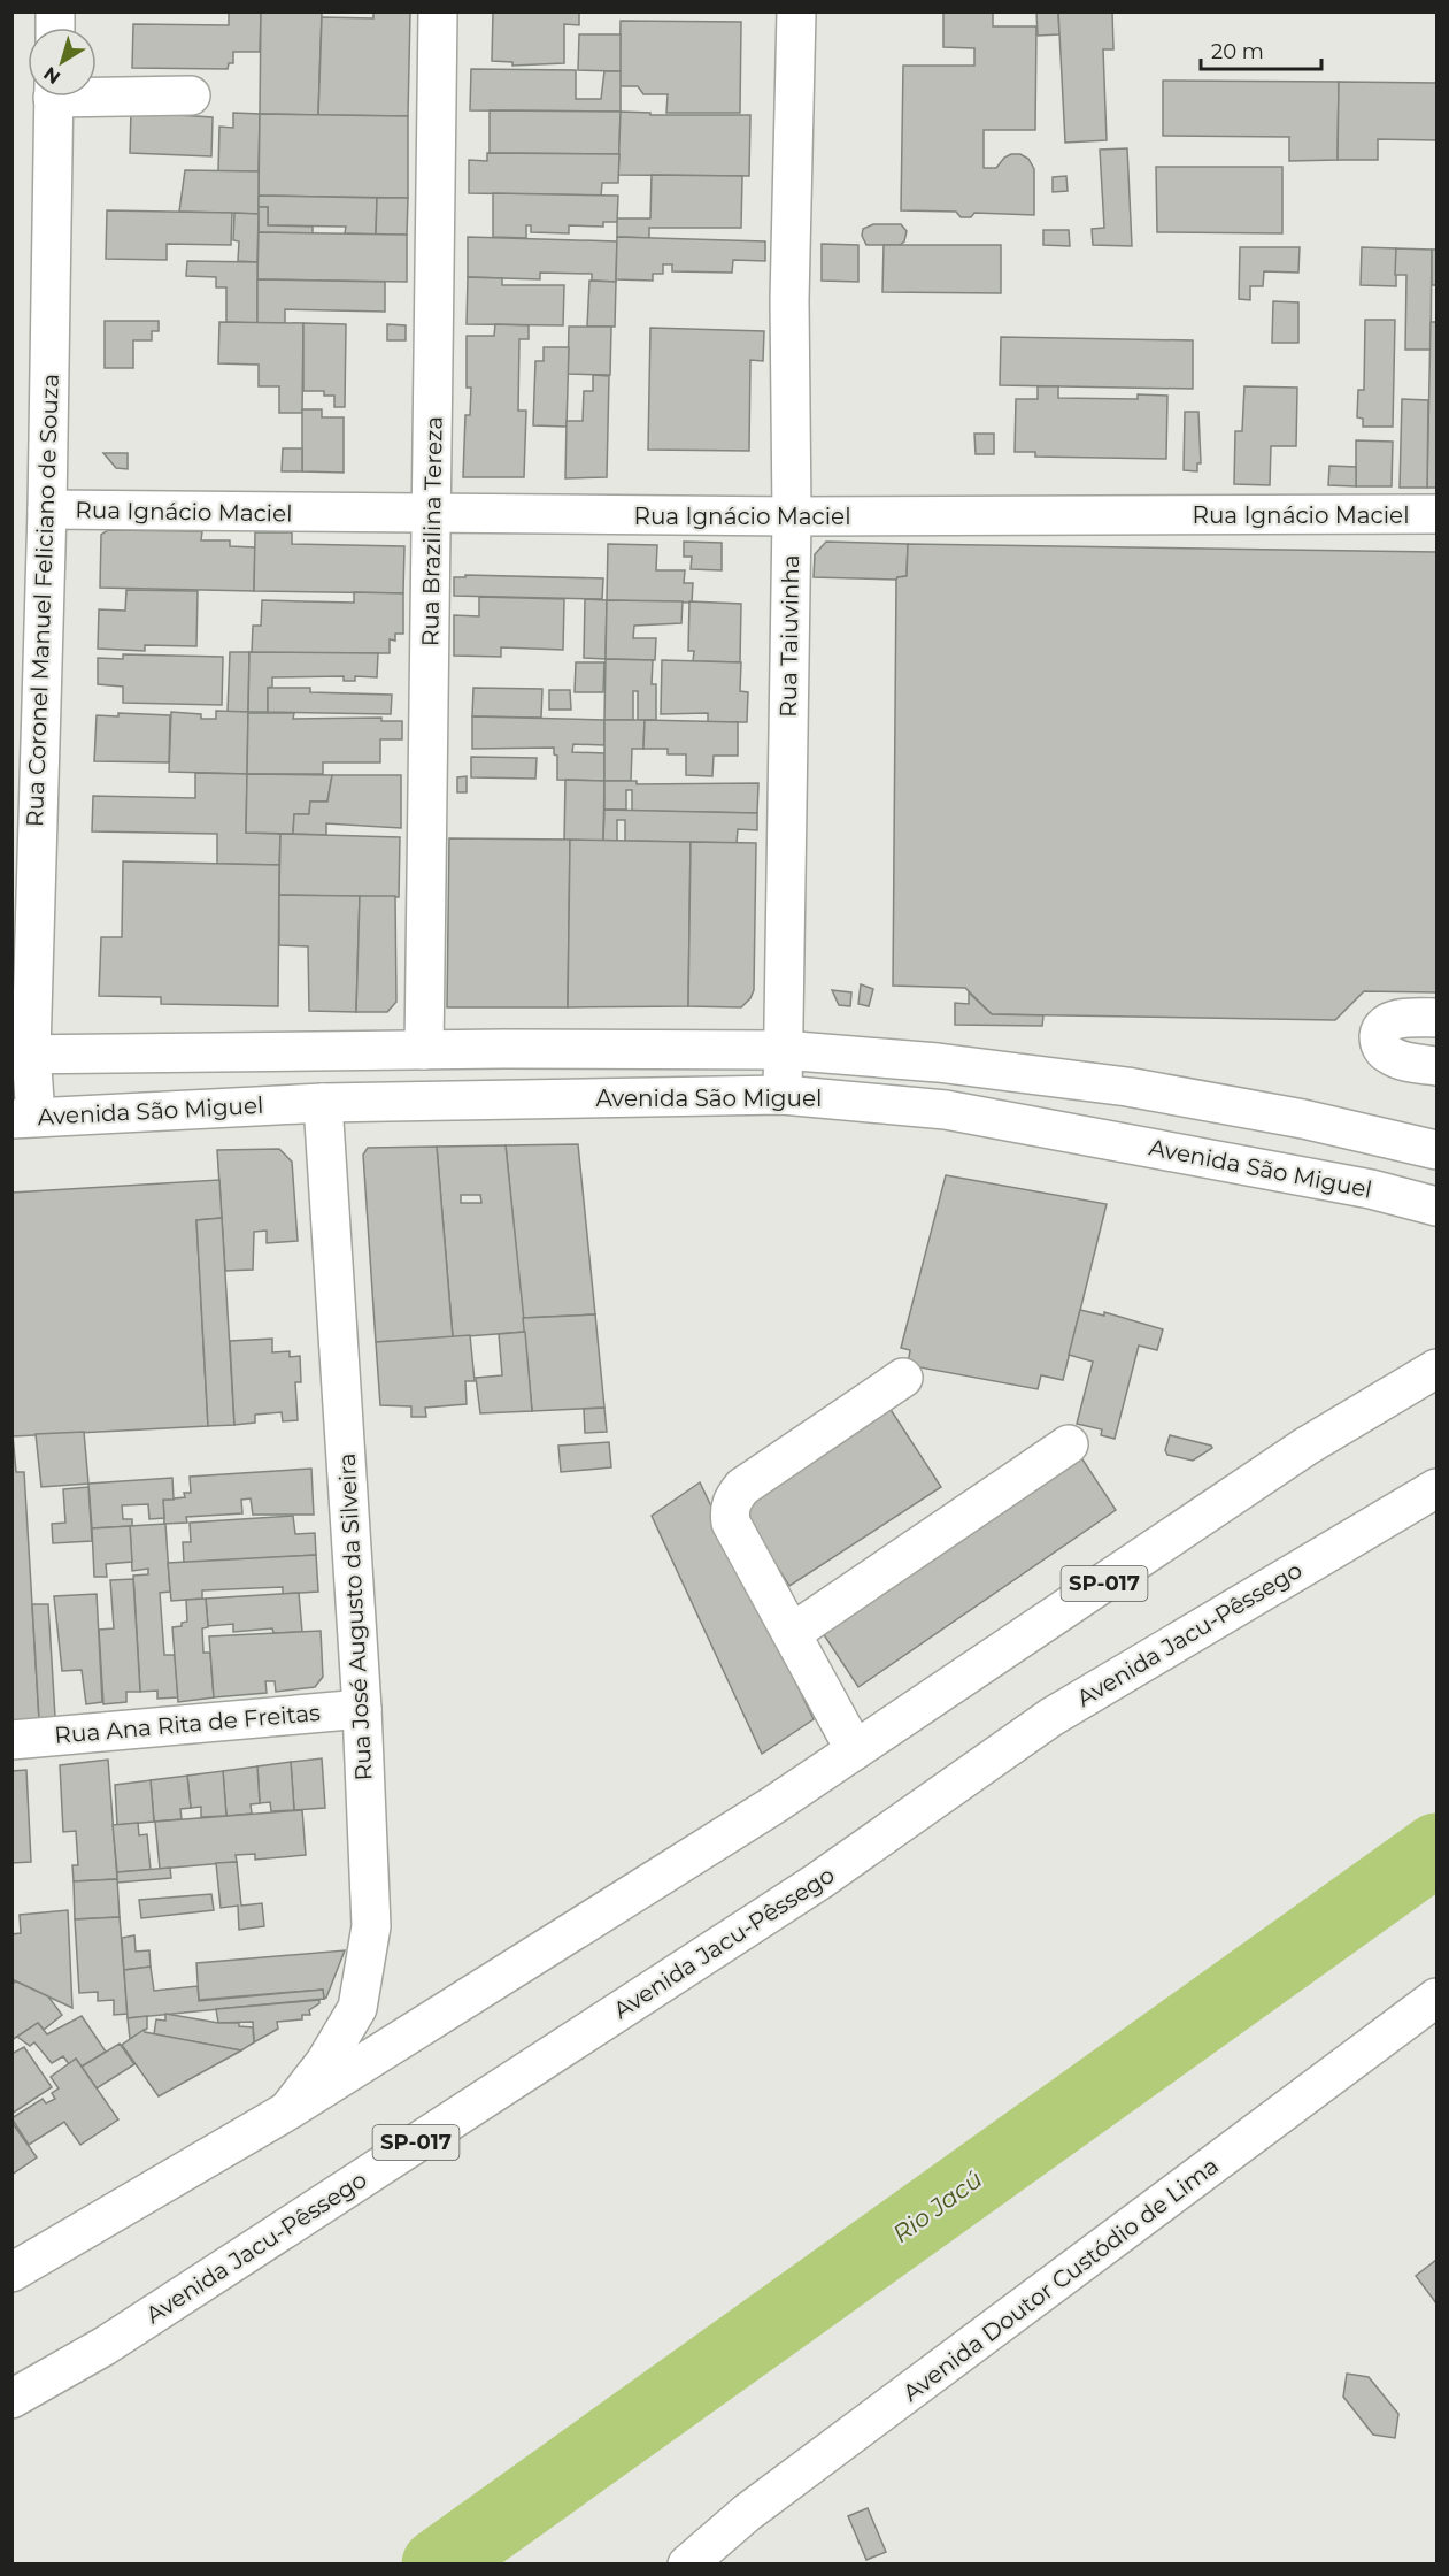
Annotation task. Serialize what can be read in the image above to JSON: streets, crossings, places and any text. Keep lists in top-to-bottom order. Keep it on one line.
{"streets":{"main road":["Rua Ignácio Maciel","Rua Brazilina Tereza","Rua Coronel Manuel Feliciano de Souza","Rua Taiuvinha","Avenida São Miguel","SP-017","Rua José Augusto da Silveira","Avenida Jacu-Pêssego","Rua Ana Rita de Freitas","Avenida Doutor Custódio de Lima"]},"crossings":[["Rua Ignácio Maciel","Rua Brazilina Tereza"],["Rua Ignácio Maciel","Rua Coronel Manuel Feliciano de Souza"],["Rua Ignácio Maciel","Rua Taiuvinha"],["Rua Brazilina Tereza","Avenida São Miguel"],["Rua Coronel Manuel Feliciano de Souza","Avenida São Miguel"],["Rua Taiuvinha","Avenida São Miguel"],["Avenida São Miguel","Rua José Augusto da Silveira"],["SP-017","Rua José Augusto da Silveira"],["Rua José Augusto da Silveira","Rua Ana Rita de Freitas"]],"water":["Rio Jacú"],"scale_bar":"20 m","north":"bottom left"}
